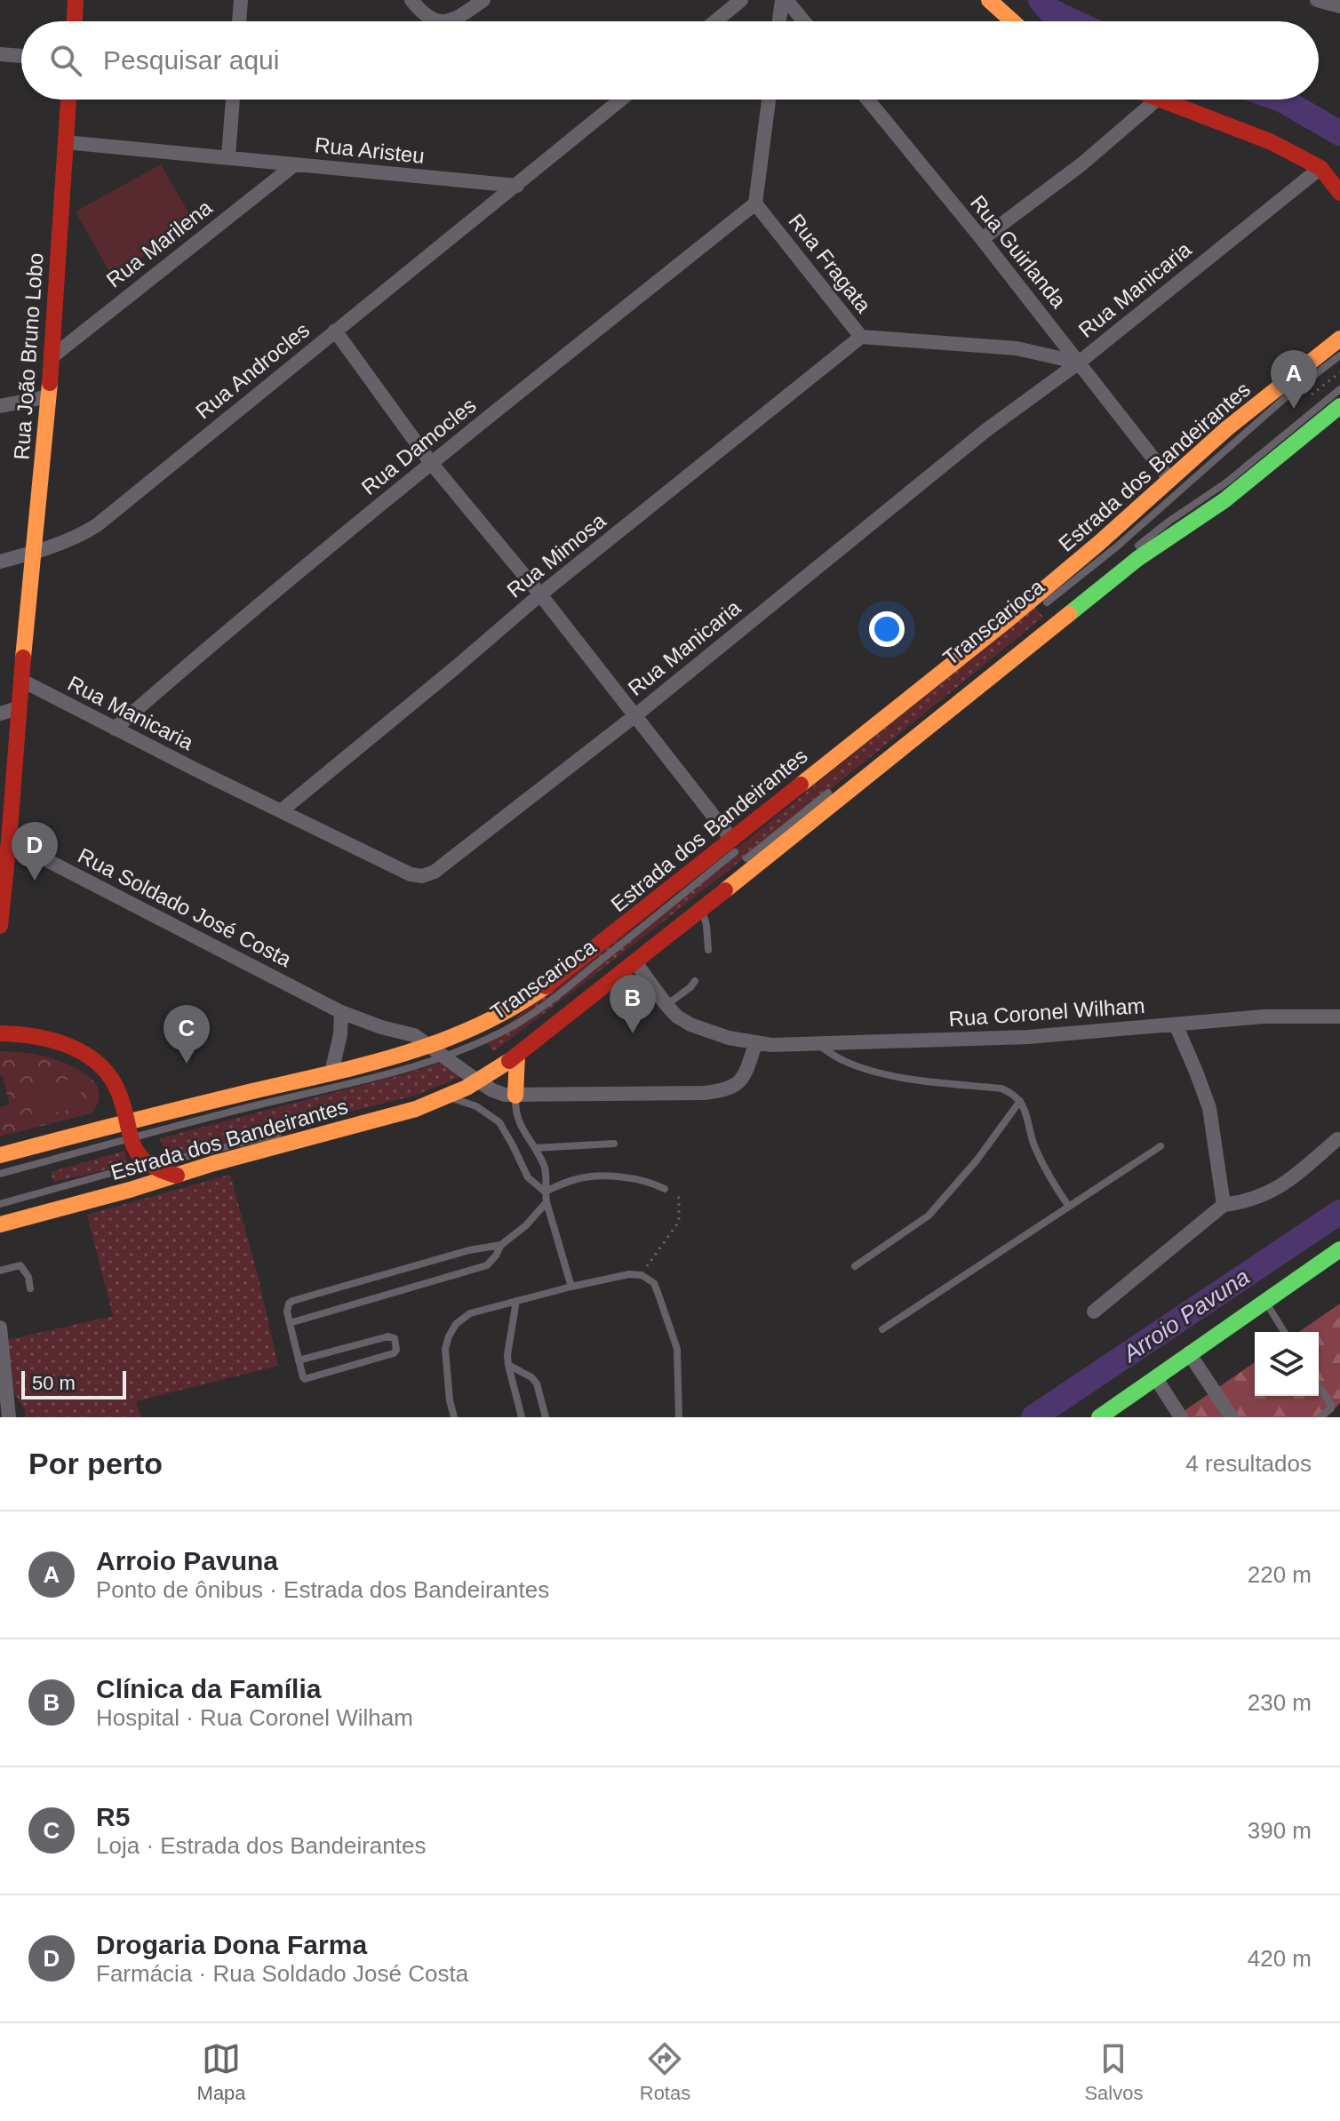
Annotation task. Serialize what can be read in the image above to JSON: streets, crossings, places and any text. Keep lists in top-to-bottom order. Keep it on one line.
{"streets":{"main road":["Rua João Bruno Lobo","Estrada dos Bandeirantes"],"street":["Rua Aristeu","Rua Marilena","Rua Guirlanda","Rua Fragata","Rua Manicaria","Rua Androcles","Rua Damocles","Rua Mimosa","Rua Soldado José Costa","Rua Coronel Wilham"],"lane":["Transcarioca"]},"crossings":[["Rua Aristeu","Rua Marilena"],["Rua Aristeu","Rua João Bruno Lobo"],["Rua Aristeu","Rua Androcles"],["Rua Marilena","Rua João Bruno Lobo"],["Rua Guirlanda","Rua Fragata"],["Rua Guirlanda","Rua Manicaria"],["Rua Guirlanda","Estrada dos Bandeirantes"],["Rua Fragata","Rua Manicaria"],["Rua Fragata","Rua Damocles"],["Rua Fragata","Rua Mimosa"],["Rua Manicaria","Rua João Bruno Lobo"],["Rua Manicaria","Rua Damocles"],["Rua Manicaria","Rua Mimosa"],["Rua João Bruno Lobo","Rua Androcles"],["Rua João Bruno Lobo","Rua Soldado José Costa"],["Estrada dos Bandeirantes","Transcarioca"],["Estrada dos Bandeirantes","Rua Soldado José Costa"],["Estrada dos Bandeirantes","Rua Coronel Wilham"]],"water":["Arroio Pavuna"],"scale_bar":"50 m","page":{"search":"Pesquisar aqui","pins":["A","D","B","C"],"scale":"50 m","heading":["Por perto","4 resultados"],"list":[{"mark":"A","name":"Arroio Pavuna","note":"Ponto de ônibus · Estrada dos Bandeirantes","value":"220 m"},{"mark":"B","name":"Clínica da Família","note":"Hospital · Rua Coronel Wilham","value":"230 m"},{"mark":"C","name":"R5","note":"Loja · Estrada dos Bandeirantes","value":"390 m"},{"mark":"D","name":"Drogaria Dona Farma","note":"Farmácia · Rua Soldado José Costa","value":"420 m"}],"nav":["Mapa","Rotas","Salvos"]}}
